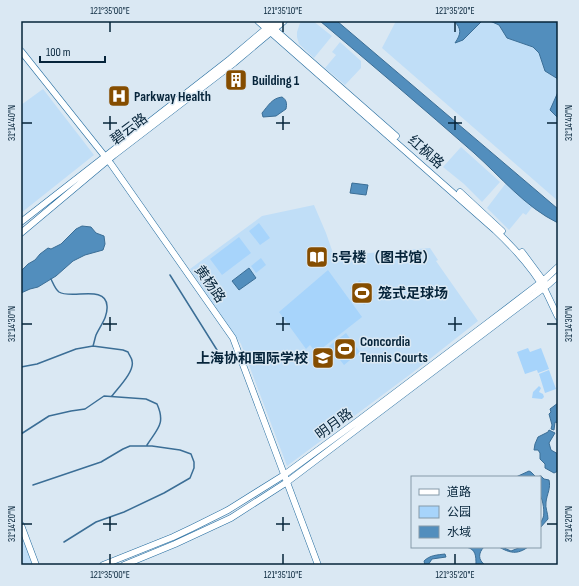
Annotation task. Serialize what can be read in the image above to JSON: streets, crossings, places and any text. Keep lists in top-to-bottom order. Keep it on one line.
{"streets":{"street":["碧云路","红枫路","黄杨路","明月路"]},"crossings":[["碧云路","红枫路"],["碧云路","黄杨路"],["红枫路","明月路"],["黄杨路","明月路"]],"places":{"building":["Building 1"],"hospital":["Parkway Health"],"library":["5号楼（图书馆）"],"sports":["笼式足球场","Concordia Tennis Courts"],"school or university":["上海协和国际学校"]},"legend":["道路","公园","水域"],"scale_bar":"100 m","coordinates":["121°35'00\"E","121°35'10\"E","121°35'20\"E","31°14'40\"N","31°14'30\"N","31°14'20\"N"]}
